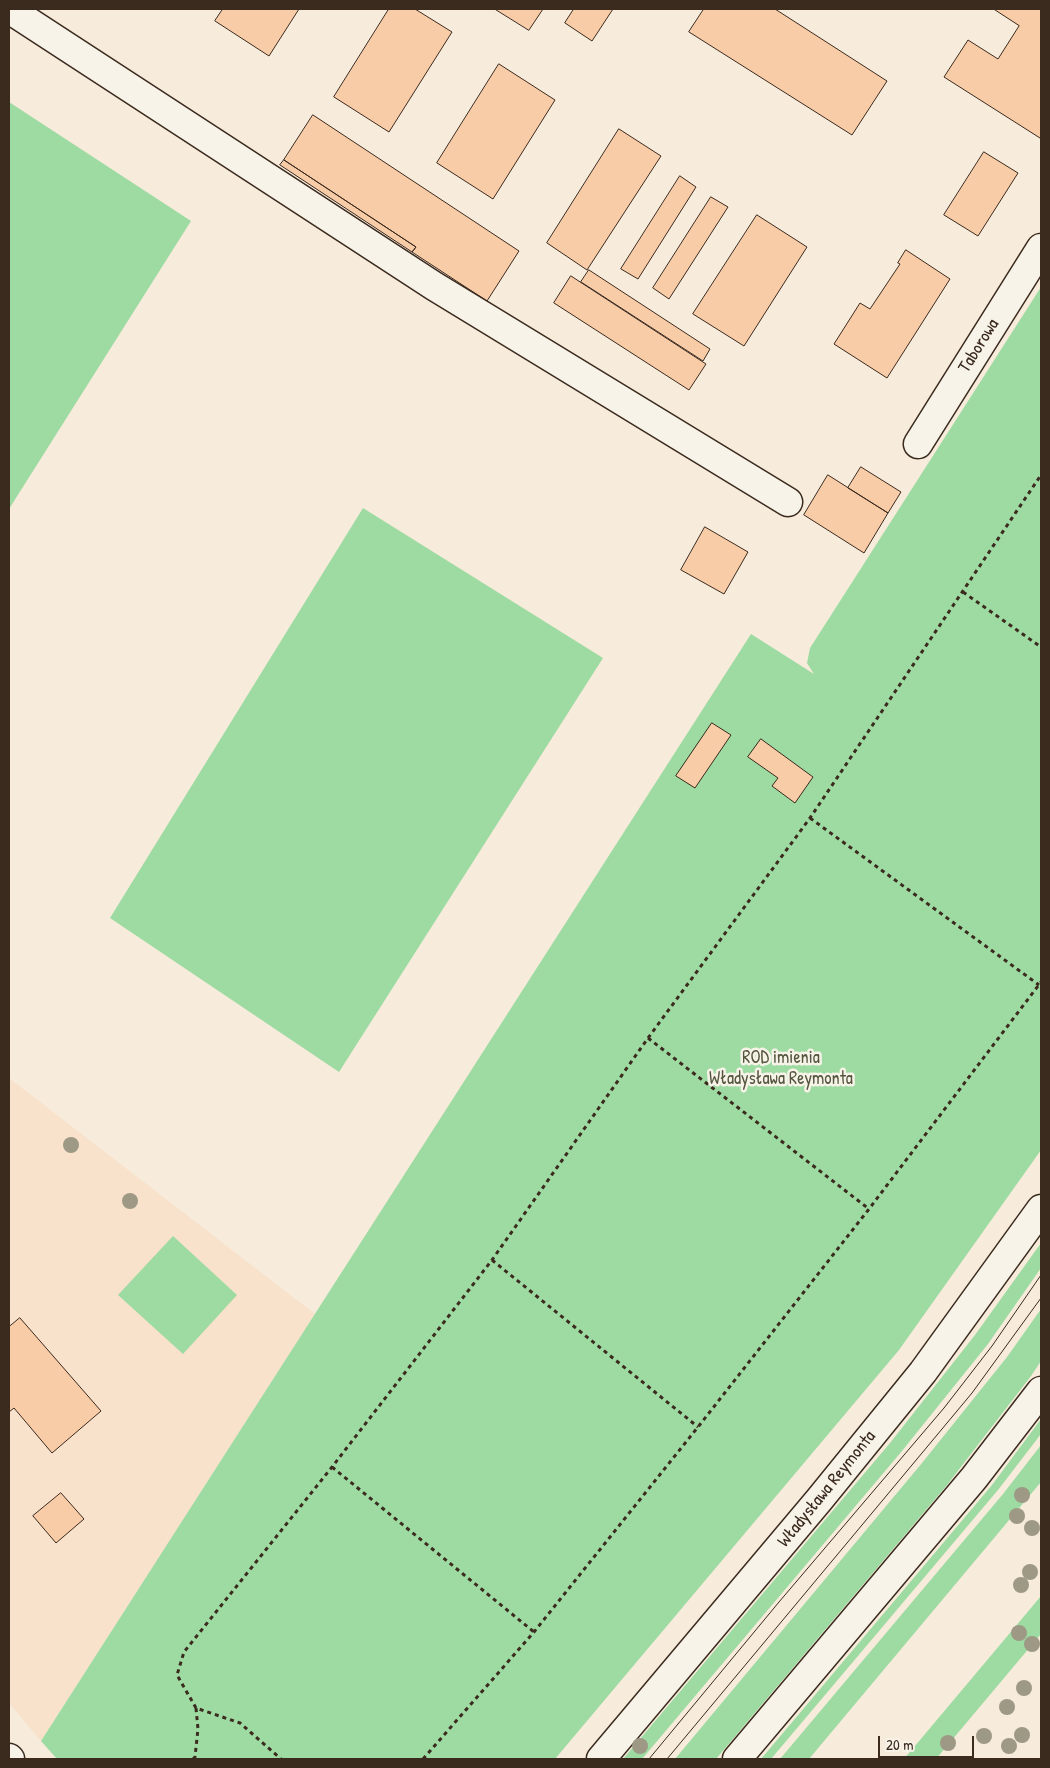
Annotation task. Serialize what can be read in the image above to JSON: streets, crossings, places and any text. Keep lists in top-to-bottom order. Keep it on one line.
{"streets":{"main road":["Taborowa","Władysława Reymonta"]},"parks":["ROD imienia Władysława Reymonta"],"scale_bar":"20 m"}
